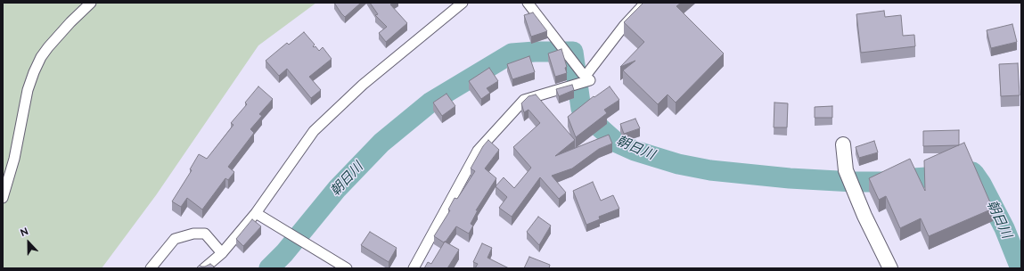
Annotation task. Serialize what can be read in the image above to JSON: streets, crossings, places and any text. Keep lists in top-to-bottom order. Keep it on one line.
{"water":["朝日川"],"north":"top"}
